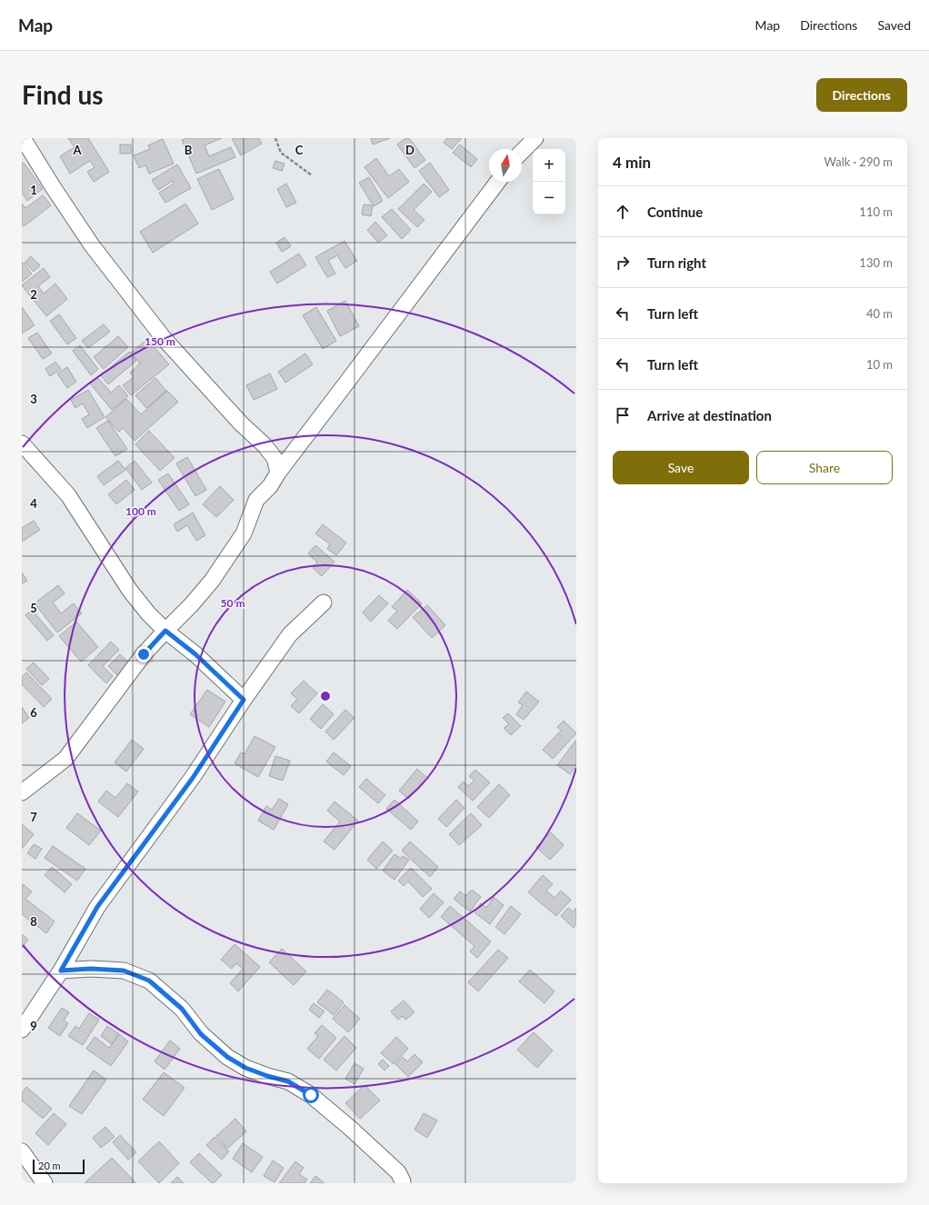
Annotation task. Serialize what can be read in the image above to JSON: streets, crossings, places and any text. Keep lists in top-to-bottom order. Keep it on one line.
{"scale_bar":"20 m","north":"top","page":{"header":"Map","nav":["Map","Directions","Saved"],"buttons":["Directions",["Save","Share"]],"title":"Find us","heading":["4 min","Walk · 290 m"],"map_buttons":["+","−"],"list":[["Continue","110 m"],["Turn right","130 m"],["Turn left","40 m"],["Turn left","10 m"],"Arrive at destination"],"scale":"20 m"},"grid":{"columns":["A","B","C","D"],"rows":["1","2","3","4","5","6","7","8","9"]},"rings":["150 m","100 m","50 m"]}
